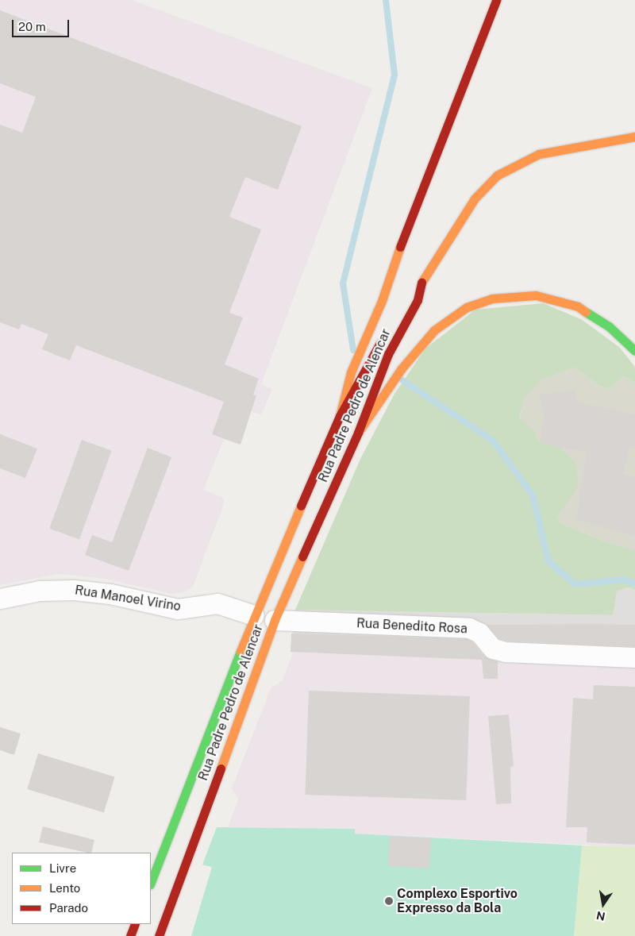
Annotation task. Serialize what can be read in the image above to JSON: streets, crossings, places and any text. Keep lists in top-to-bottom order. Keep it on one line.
{"streets":{"main road":["Rua Padre Pedro de Alencar"],"street":["Rua Manoel Virino","Rua Benedito Rosa"]},"crossings":[["Rua Padre Pedro de Alencar","Rua Manoel Virino"],["Rua Padre Pedro de Alencar","Rua Benedito Rosa"]],"places":["Complexo Esportivo Expresso da Bola"],"legend":["Livre","Lento","Parado"],"scale_bar":"20 m","north":"bottom"}
